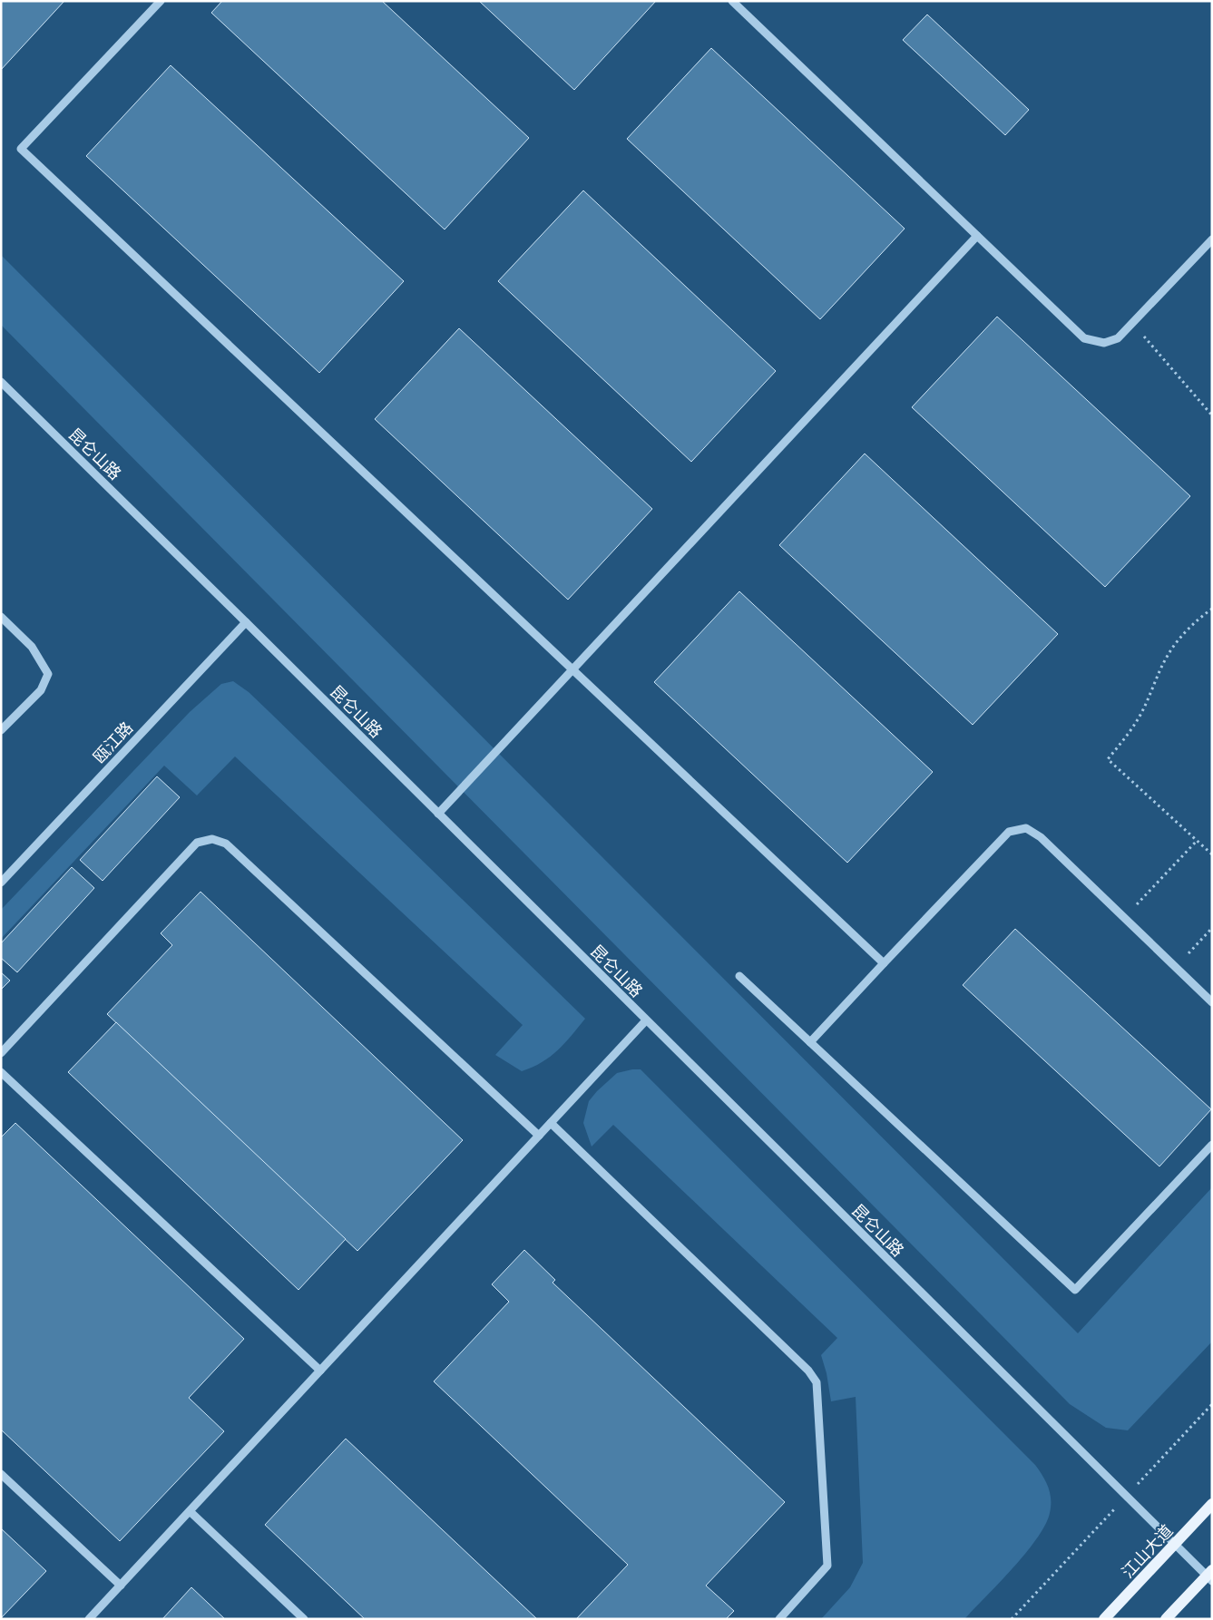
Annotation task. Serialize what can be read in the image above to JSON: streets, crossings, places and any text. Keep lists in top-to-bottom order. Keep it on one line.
{"streets":{"main road":["江山大道"],"street":["昆仑山路","瓯江路"]},"crossings":[["昆仑山路","瓯江路"],["昆仑山路","江山大道"]]}
